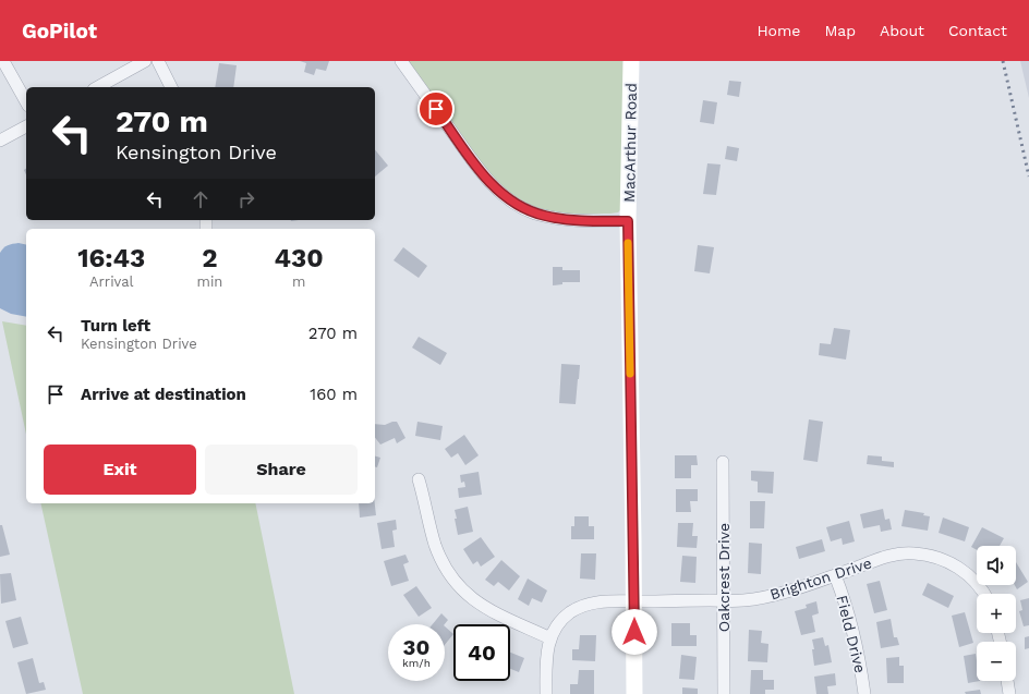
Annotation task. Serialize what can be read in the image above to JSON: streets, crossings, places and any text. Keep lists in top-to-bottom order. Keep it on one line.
{"streets":{"street":["MacArthur Road","Oakcrest Drive","Brighton Drive","Field Drive"]},"crossings":[["MacArthur Road","Brighton Drive"],["Oakcrest Drive","Brighton Drive"],["Brighton Drive","Field Drive"]],"page":{"header":"GoPilot","nav":["Home","Map","About","Contact"],"turn":["270 m","Kensington Drive"],"eta":["16:43","Arrival","2","min","430","m"],"list":[{"name":"Turn left","note":"Kensington Drive","value":"270 m"},{"name":"Arrive at destination","value":"160 m"}],"buttons":["Exit","Share"],"map_buttons":["+","−"],"speed":"30 km/h","limit":"40"}}
